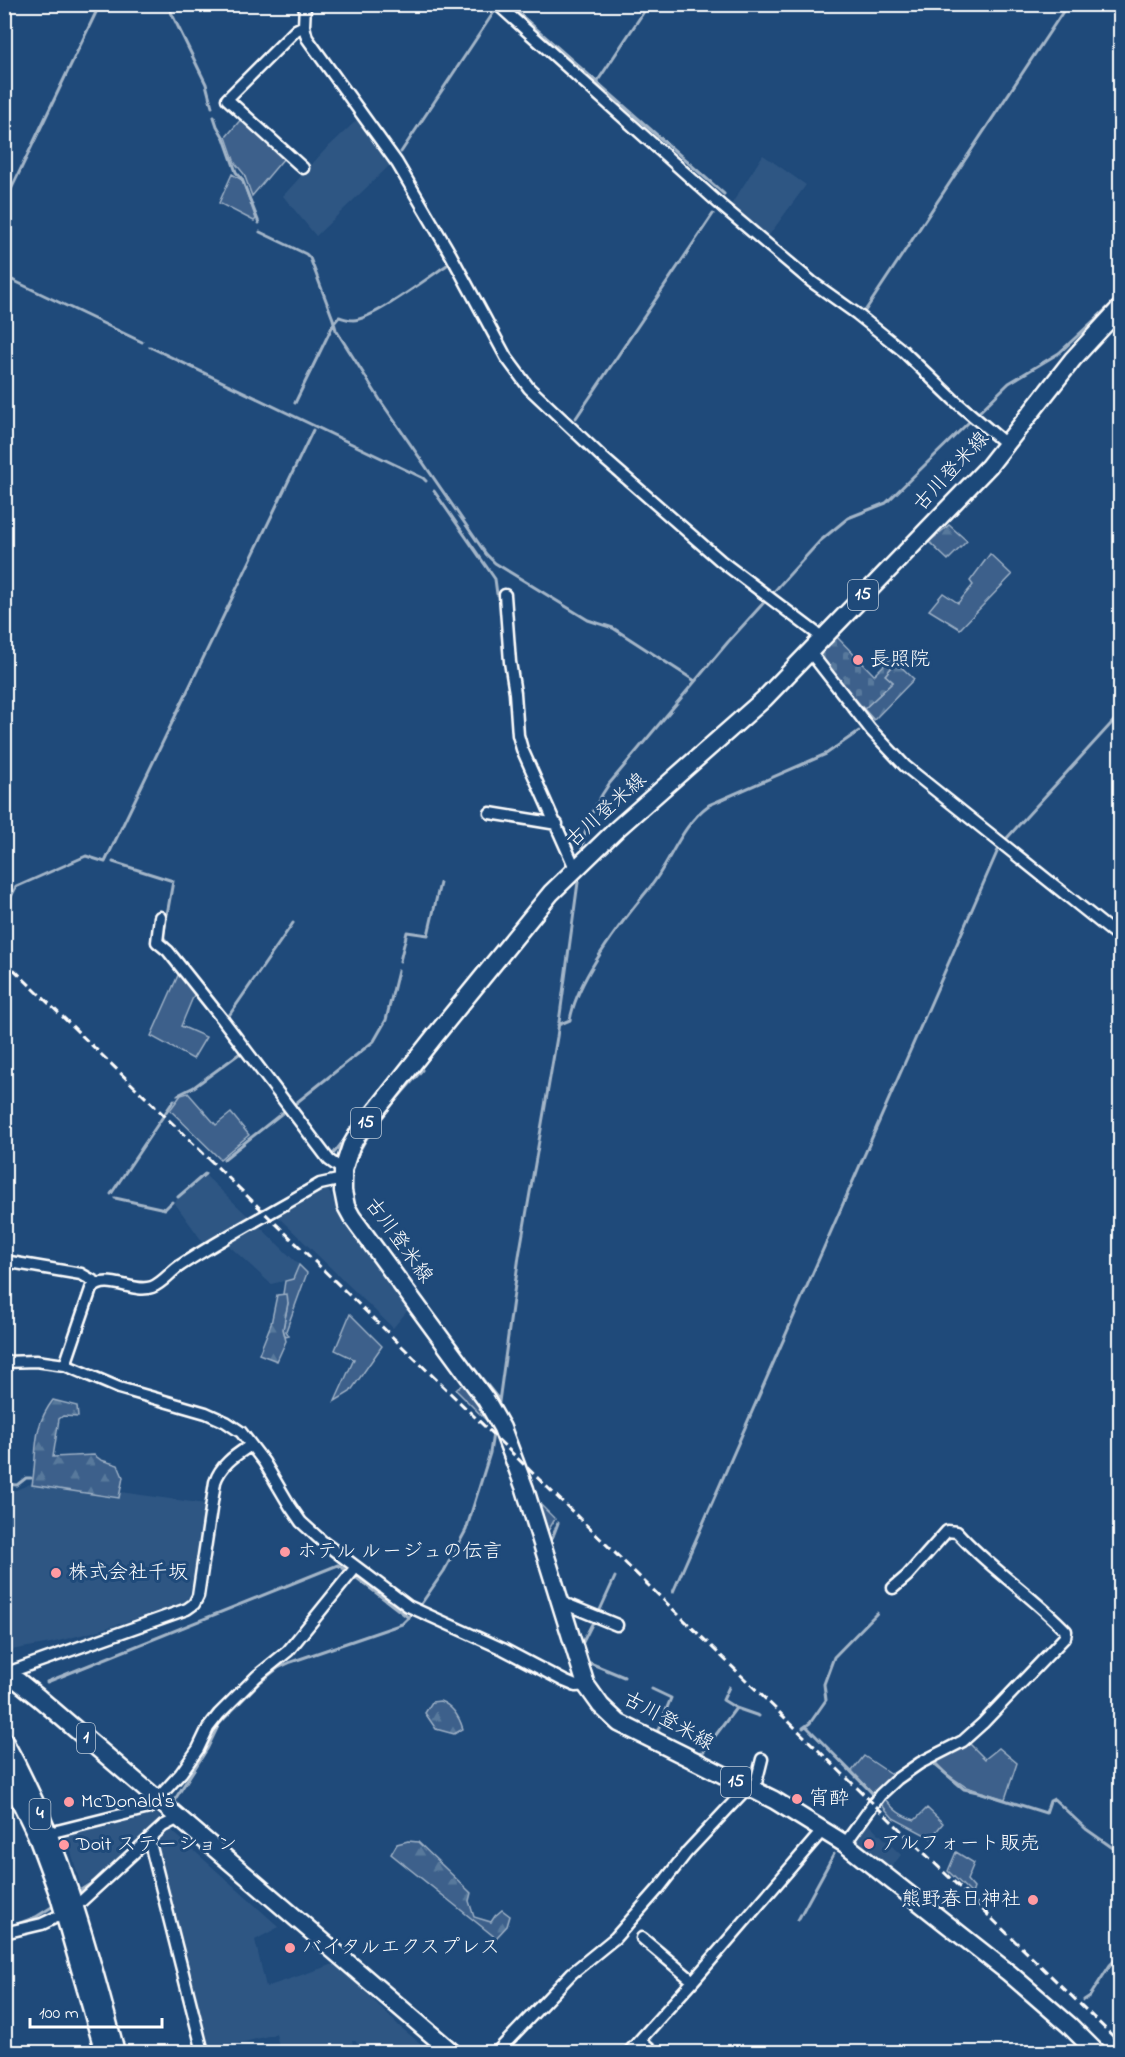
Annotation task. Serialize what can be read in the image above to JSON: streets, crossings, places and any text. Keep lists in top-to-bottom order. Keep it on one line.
{"streets":{"main road":["古川登米線","15","1","4"]},"places":["長照院","ホテル ルージュの伝言","株式会社千坂","宵酔","McDonald's","アルフォート販売","Doit ステーション","熊野春日神社","バイタルエクスプレス"],"scale_bar":"100 m"}
